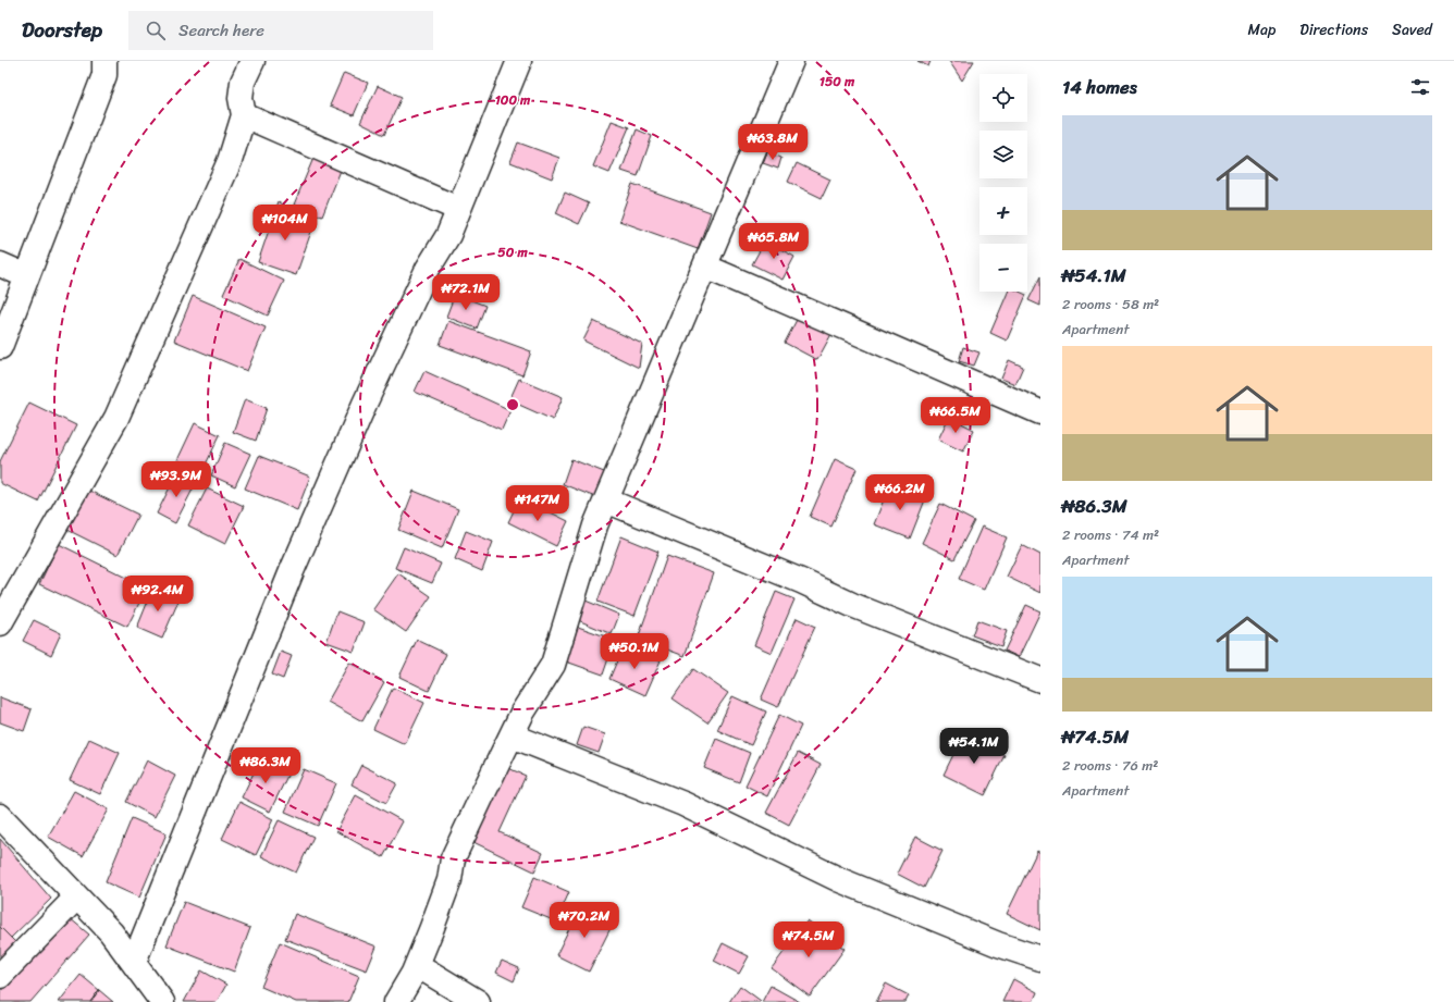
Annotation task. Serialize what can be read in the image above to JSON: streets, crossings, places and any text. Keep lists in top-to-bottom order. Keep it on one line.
{"page":{"header":"Doorstep","search":"Search here","nav":["Map","Directions","Saved"],"heading":"14 homes","map_buttons":["+","−"],"list":[{"name":"₦54.1M","note":"2 rooms · 58 m² · Apartment"},{"name":"₦86.3M","note":"2 rooms · 74 m² · Apartment"},{"name":"₦74.5M","note":"2 rooms · 76 m² · Apartment"}],"price":["₦63.8M","₦104M","₦65.8M","₦72.1M","₦66.5M","₦93.9M","₦66.2M","₦147M","₦92.4M","₦50.1M","₦54.1M","₦86.3M","₦70.2M","₦74.5M"]},"rings":["150 m","100 m","50 m"]}
